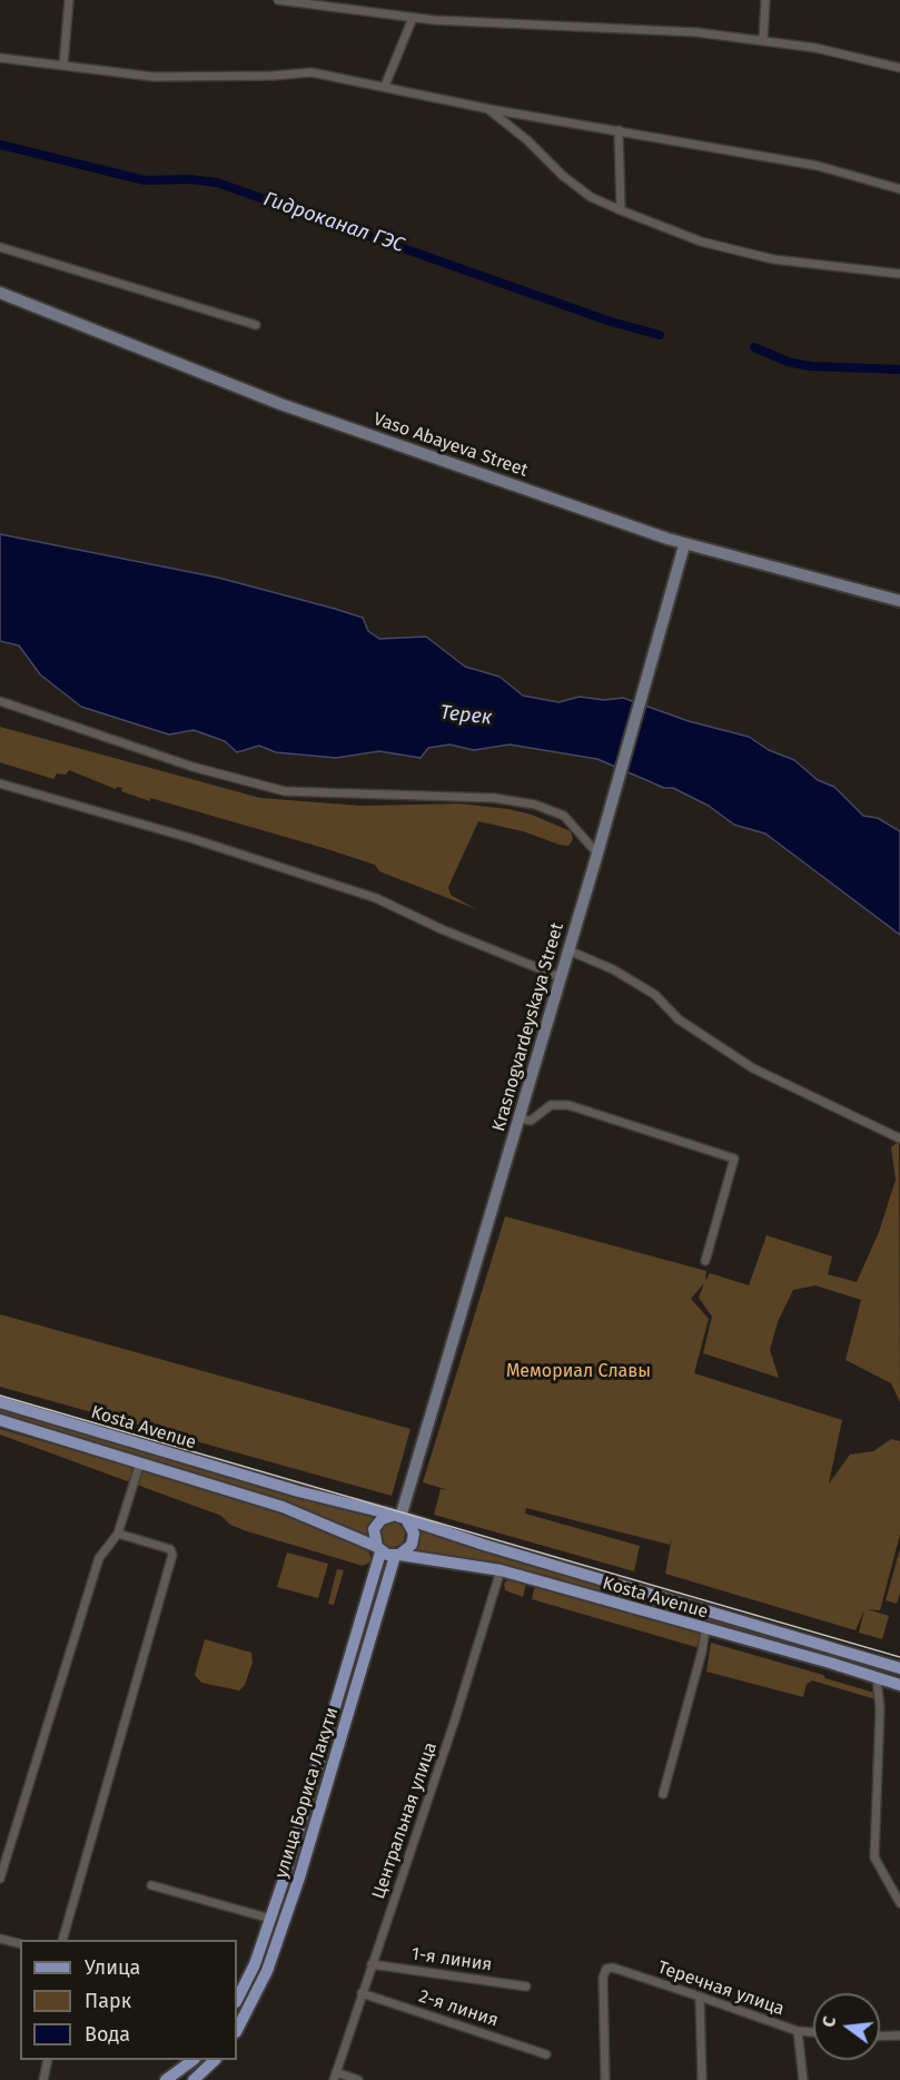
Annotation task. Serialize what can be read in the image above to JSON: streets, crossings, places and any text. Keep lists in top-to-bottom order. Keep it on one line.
{"streets":{"main road":["Vaso Abayeva Street","Krasnogvardeyskaya Street","Kosta Avenue","улица Бориса Лакути"],"street":["Центральная улица","1-я линия","Теречная улица","2-я линия"]},"crossings":[["Vaso Abayeva Street","Krasnogvardeyskaya Street"],["Krasnogvardeyskaya Street","Kosta Avenue"],["Krasnogvardeyskaya Street","улица Бориса Лакути"],["Kosta Avenue","улица Бориса Лакути"],["Kosta Avenue","Центральная улица"],["Центральная улица","1-я линия"],["Центральная улица","2-я линия"]],"water":["Гидроканал ГЭС","Терек"],"parks":["Мемориал Славы"],"legend":["Улица","Парк","Вода"],"north":"left"}
